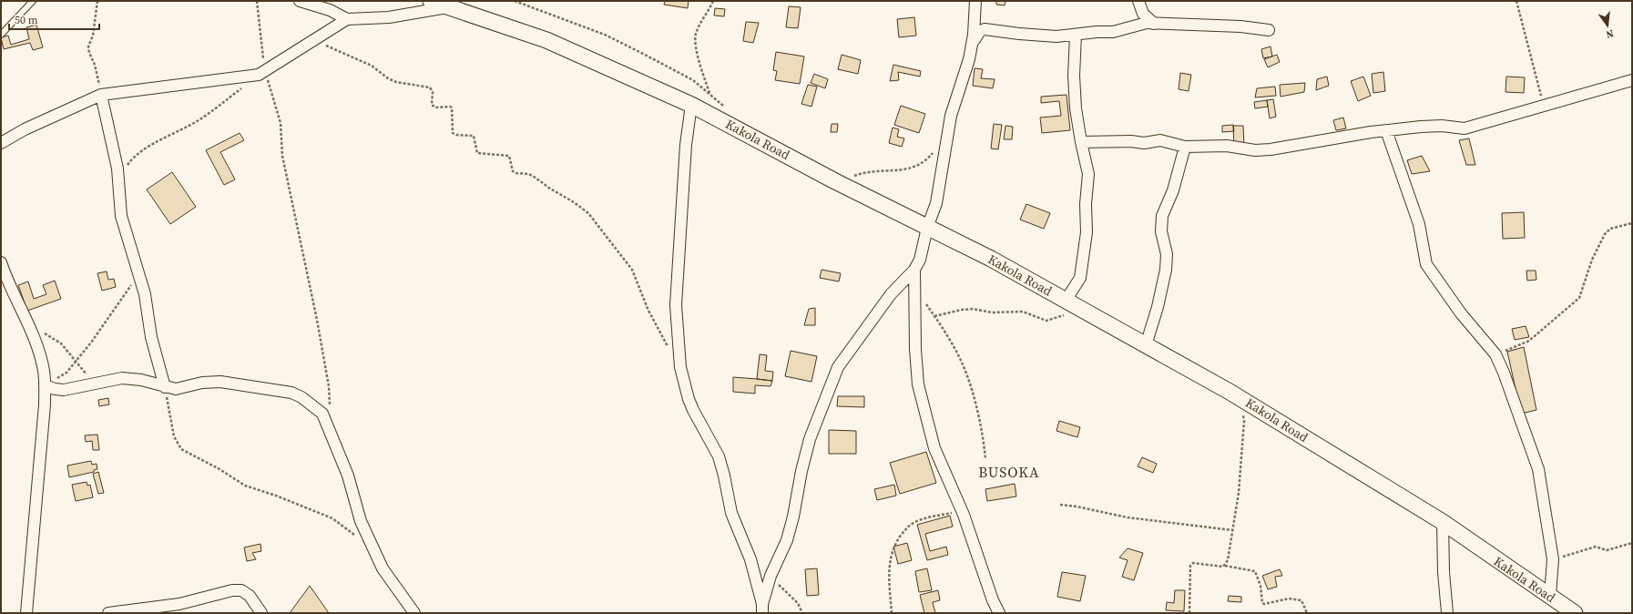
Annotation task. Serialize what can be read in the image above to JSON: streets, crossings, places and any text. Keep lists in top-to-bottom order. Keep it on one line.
{"streets":{"main road":["Kakola Road"]},"districts":["BUSOKA"],"scale_bar":"50 m","north":"bottom"}
